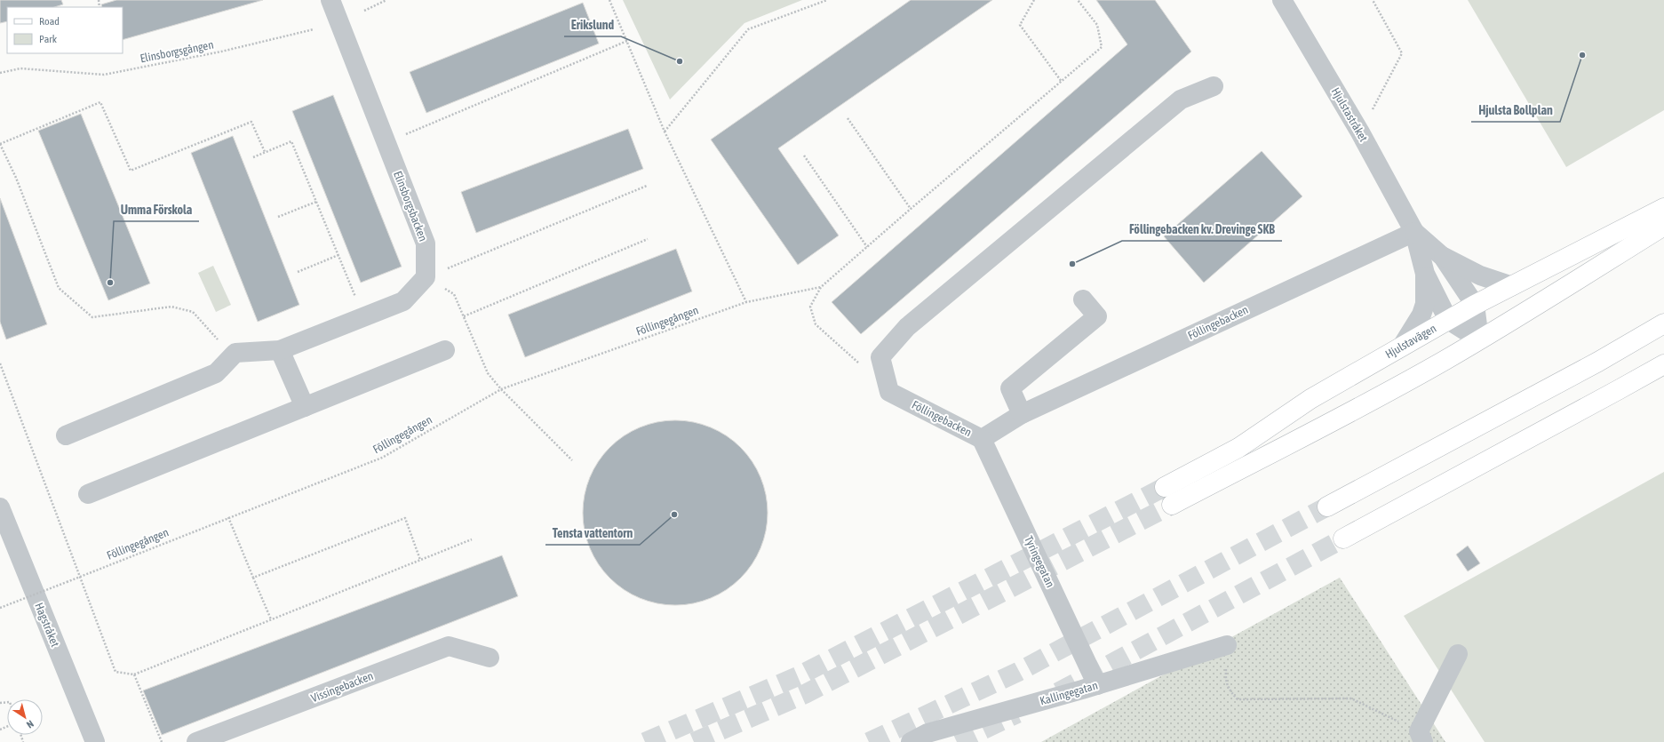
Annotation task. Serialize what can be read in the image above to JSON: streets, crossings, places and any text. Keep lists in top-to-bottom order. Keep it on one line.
{"streets":{"main road":["Hjulstavägen"],"street":["Hjulstastråket","Elinsborgsbacken","Föllingebacken","Tyringegatan","Hagstråket","Vissingebacken","Kallingegatan"],"path":["Elinsborgsgången","Föllingegången"]},"crossings":[["Hjulstastråket","Föllingebacken"],["Hjulstastråket","Hjulstavägen"],["Föllingebacken","Tyringegatan"],["Tyringegatan","Kallingegatan"]],"places":["Hjulsta Bollplan","Erikslund","Föllingebacken kv. Drevinge SKB","Umma Förskola","Tensta vattentorn"],"legend":["Road","Park"],"north":"bottom right"}
